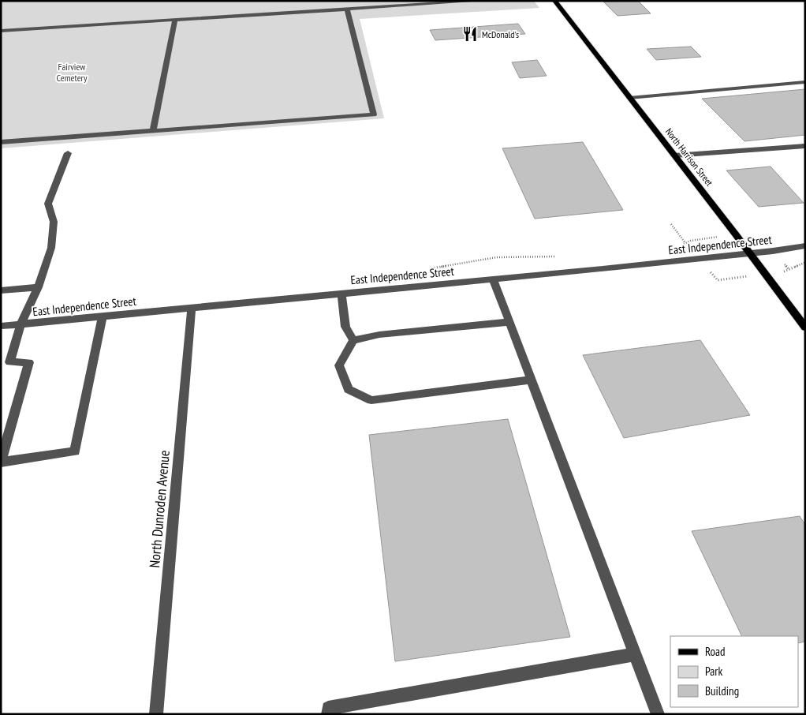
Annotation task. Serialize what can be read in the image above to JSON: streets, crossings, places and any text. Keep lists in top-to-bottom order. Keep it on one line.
{"streets":{"main road":["North Harrison Street"],"street":["East Independence Street","North Dunroden Avenue"]},"crossings":[["North Harrison Street","East Independence Street"],["East Independence Street","North Dunroden Avenue"]],"parks":["Fairview Cemetery"],"places":{"restaurant":["McDonald's"]},"legend":["Road","Park","Building"]}
